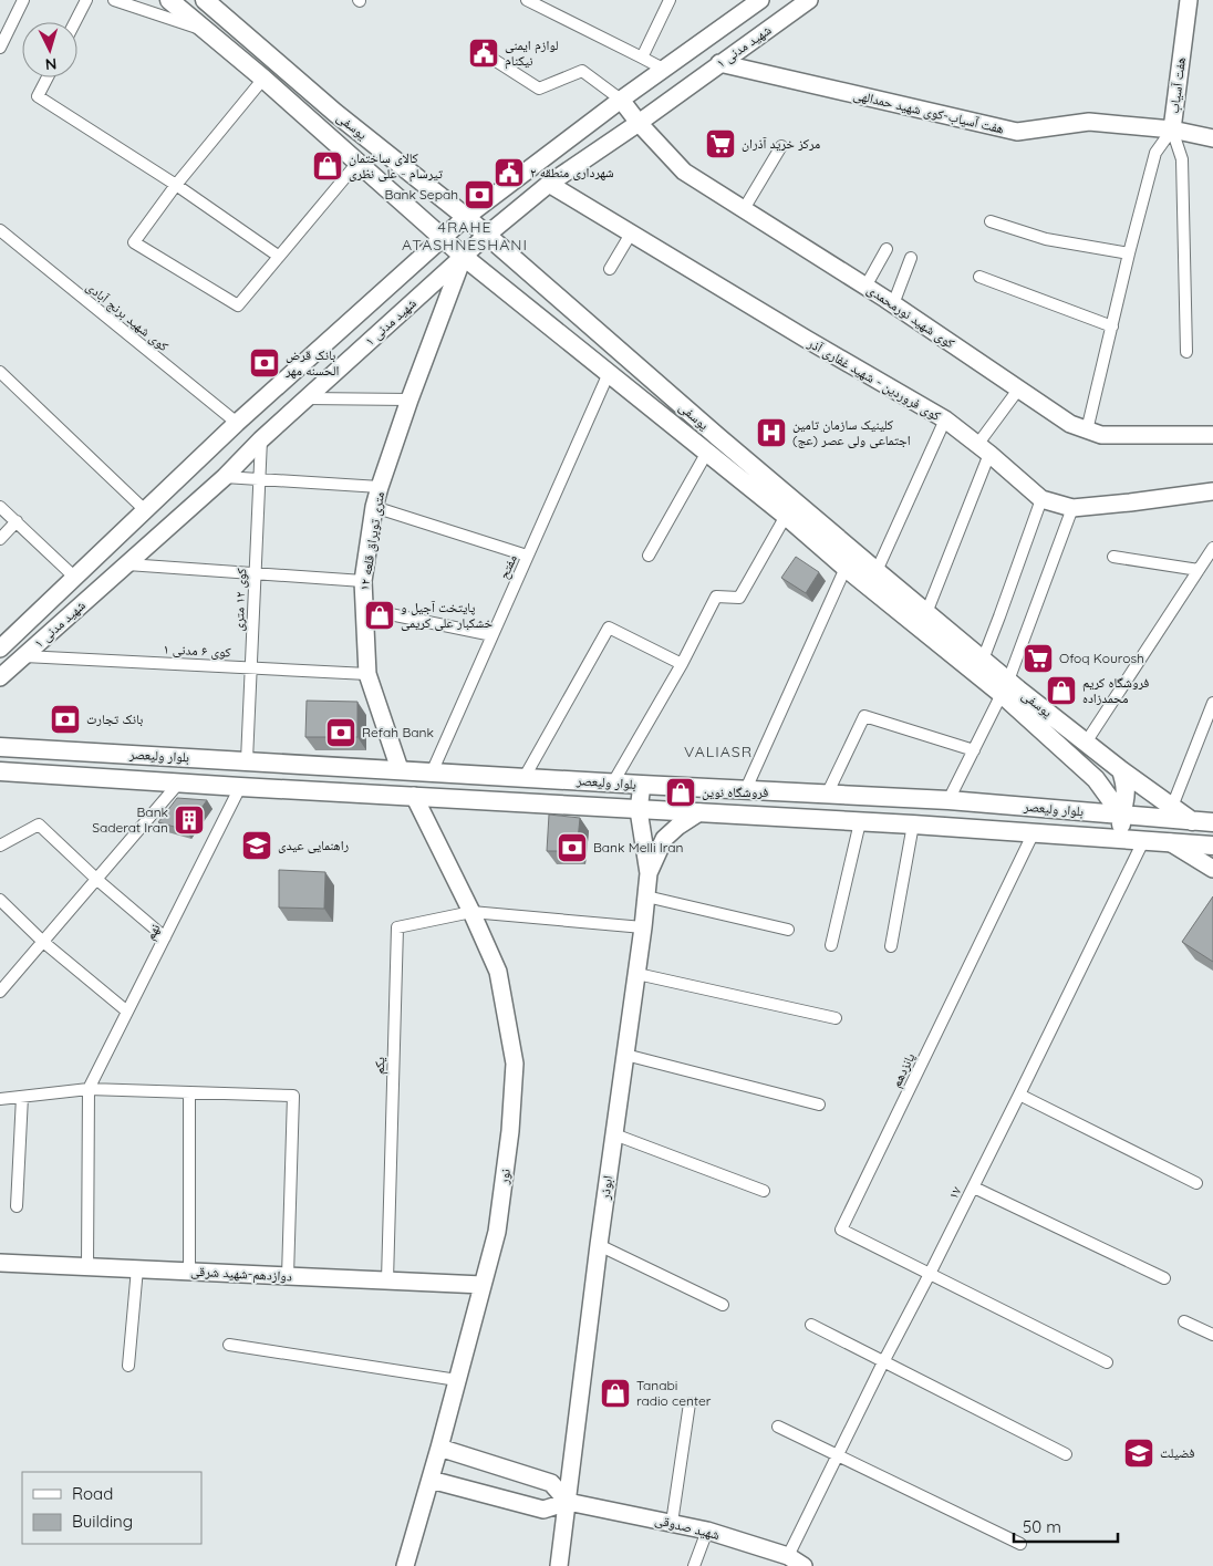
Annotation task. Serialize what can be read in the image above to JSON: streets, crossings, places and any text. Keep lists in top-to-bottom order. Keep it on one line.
{"streets":{"main road":["یوسفی","بلوار ولیعصر"],"street":["شهید مدنی ۱","هفت آسیاب","هفت آسیاب-کوی شهید حمدالهی","کوی شهید برنج آبادی","کوی شهید نورمحمدی","کوی فروردین - شهید غفاری آذر","۱۲ متری توپراق قلعه","مفتح","کوی ۱۲ متری","کوی ۶ مدنی ۱","نهم","یکم","پانزدهم","نور","ابوذر","۱۷","دوازدهم-شهید شرقی","شهید صدوقی"]},"crossings":[["شهید مدنی ۱","هفت آسیاب-کوی شهید حمدالهی"],["شهید مدنی ۱","یوسفی"],["شهید مدنی ۱","کوی شهید برنج آبادی"],["شهید مدنی ۱","کوی شهید نورمحمدی"],["شهید مدنی ۱","کوی فروردین - شهید غفاری آذر"],["شهید مدنی ۱","۱۲ متری توپراق قلعه"],["شهید مدنی ۱","کوی ۱۲ متری"],["شهید مدنی ۱","کوی ۶ مدنی ۱"],["هفت آسیاب","هفت آسیاب-کوی شهید حمدالهی"],["یوسفی","۱۲ متری توپراق قلعه"],["یوسفی","مفتح"],["یوسفی","بلوار ولیعصر"],["۱۲ متری توپراق قلعه","کوی ۶ مدنی ۱"],["۱۲ متری توپراق قلعه","بلوار ولیعصر"],["مفتح","بلوار ولیعصر"],["کوی ۱۲ متری","کوی ۶ مدنی ۱"],["کوی ۱۲ متری","بلوار ولیعصر"],["بلوار ولیعصر","نهم"],["بلوار ولیعصر","پانزدهم"],["بلوار ولیعصر","نور"],["بلوار ولیعصر","ابوذر"],["بلوار ولیعصر","۱۷"],["یکم","نور"],["یکم","دوازدهم-شهید شرقی"],["پانزدهم","۱۷"],["نور","دوازدهم-شهید شرقی"],["ابوذر","شهید صدوقی"],["۱۷","شهید صدوقی"]],"districts":["4RAHE ATASHNESHANI","VALIASR"],"places":{"public building":["لوازم ایمنی نیکنام","شهرداری منطقه ۲"],"supermarket":["مرکز خرید آذران","Ofoq Kourosh"],"shop":["کالای ساختمان تیرسام - علی نظری","پایتخت آجیل و خشکبار علی کریمی","فروشگاه کریم محمدزاده","فروشگاه نوین","Tanabi radio center"],"bank":["Bank Sepah","بانک قرض الحسنه مهر","بانک تجارت","Refah Bank","Bank Melli Iran"],"hospital":["کلینیک سازمان تامین اجتماعی ولی عصر (عج)"],"building":["Bank Saderat Iran"],"school or university":["راهنمایی عیدی","فضیلت"]},"legend":["Road","Building"],"scale_bar":"50 m","north":"bottom"}
